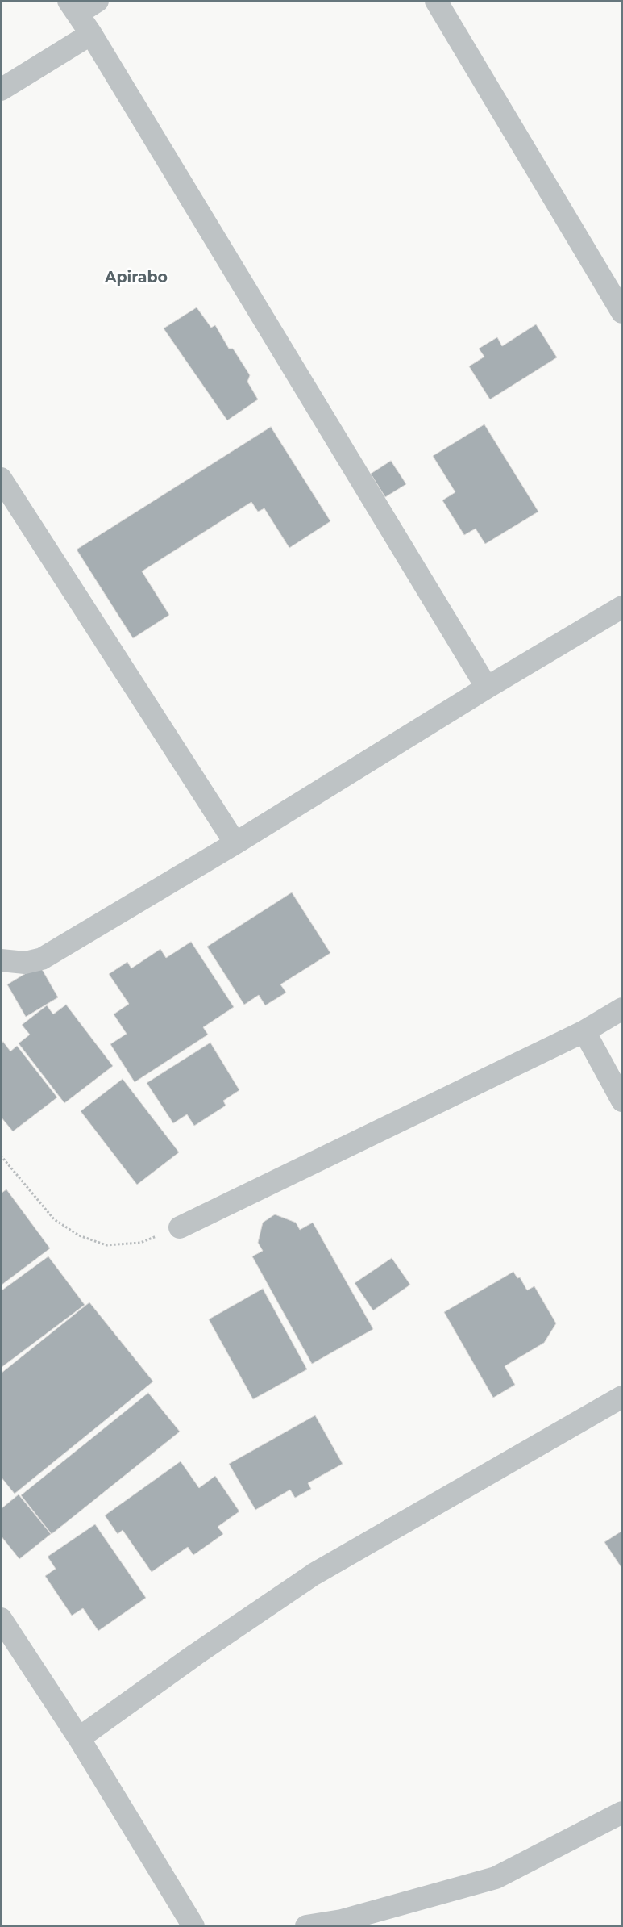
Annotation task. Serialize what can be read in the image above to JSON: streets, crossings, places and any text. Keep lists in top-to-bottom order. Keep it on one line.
{"districts":["Apirabo"]}
